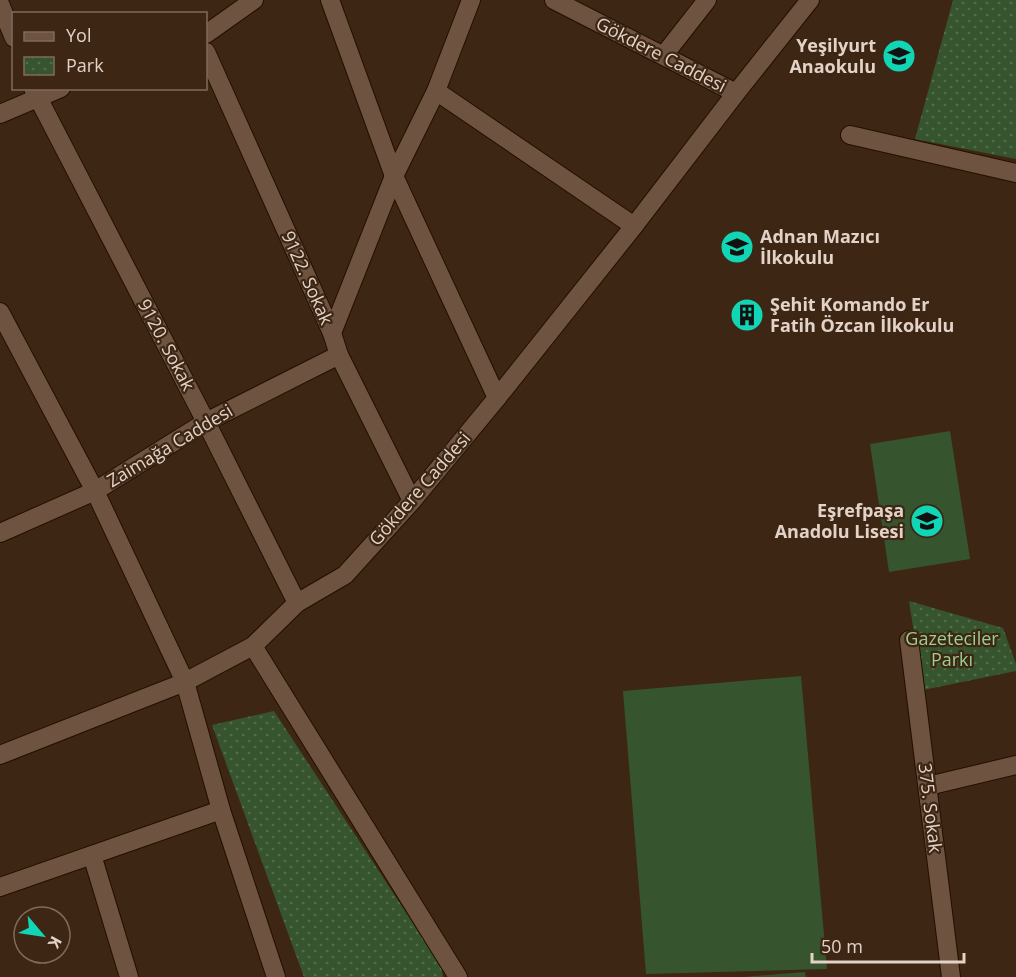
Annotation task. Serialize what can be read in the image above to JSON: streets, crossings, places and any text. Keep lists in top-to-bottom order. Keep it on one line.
{"streets":{"street":["Gökdere Caddesi","9122. Sokak","9120. Sokak","Zaimağa Caddesi","375. Sokak"]},"crossings":[["Gökdere Caddesi","9122. Sokak"],["Gökdere Caddesi","9120. Sokak"],["9122. Sokak","Zaimağa Caddesi"],["9120. Sokak","Zaimağa Caddesi"]],"parks":["Gazeteciler Parkı"],"places":{"school or university":["Yeşilyurt Anaokulu","Adnan Mazıcı İlkokulu","Eşrefpaşa Anadolu Lisesi"],"building":["Şehit Komando Er Fatih Özcan İlkokulu"]},"legend":["Yol","Park"],"scale_bar":"50 m","north":"bottom right"}
